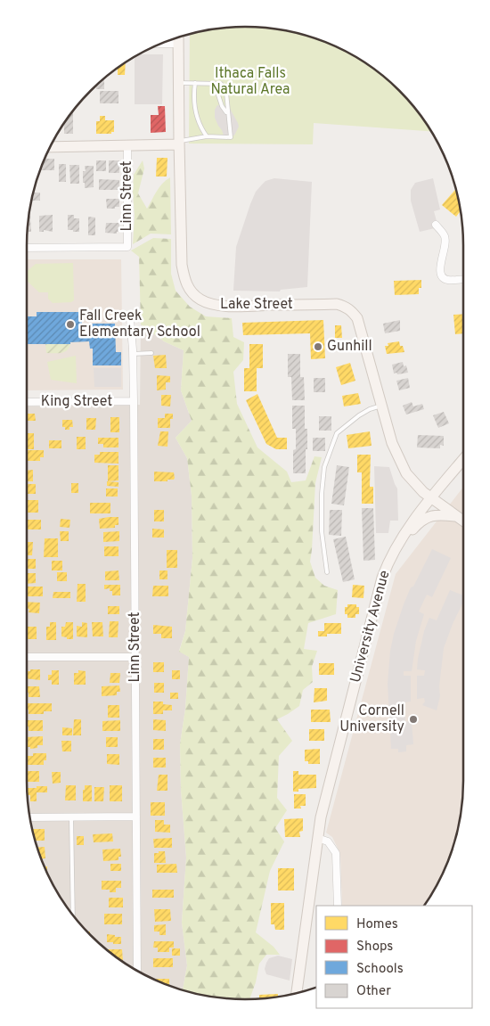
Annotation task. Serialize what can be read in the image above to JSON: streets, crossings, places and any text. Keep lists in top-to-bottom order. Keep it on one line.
{"streets":{"street":["Linn Street","Lake Street","King Street","University Avenue"]},"crossings":[["Linn Street","King Street"],["Lake Street","University Avenue"]],"parks":["Ithaca Falls Natural Area"],"places":["Fall Creek Elementary School","Gunhill","Cornell University"],"legend":["Homes","Shops","Schools","Other"]}
